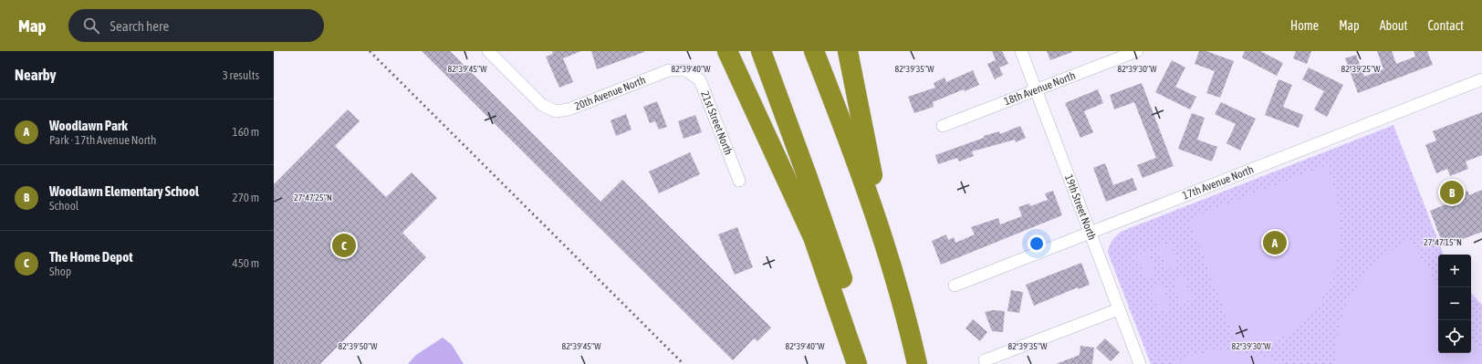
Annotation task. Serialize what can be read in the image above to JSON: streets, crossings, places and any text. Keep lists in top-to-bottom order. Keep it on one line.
{"streets":{"street":["18th Avenue North","20th Avenue North","21st Street North","17th Avenue North","19th Street North"]},"crossings":[["18th Avenue North","19th Street North"],["20th Avenue North","21st Street North"],["17th Avenue North","19th Street North"]],"page":{"header":"Map","search":"Search here","nav":["Home","Map","About","Contact"],"heading":["Nearby","3 results"],"list":[{"mark":"A","name":"Woodlawn Park","note":"Park · 17th Avenue North","value":"160 m"},{"mark":"B","name":"Woodlawn Elementary School","note":"School","value":"270 m"},{"mark":"C","name":"The Home Depot","note":"Shop","value":"450 m"}],"pins":["B","A","C"],"map_buttons":["+","−"]},"coordinates":["82°39'45\"W","82°39'40\"W","82°39'35\"W","82°39'30\"W","82°39'25\"W","27°47'25\"N","27°47'15\"N","82°39'50\"W"]}
